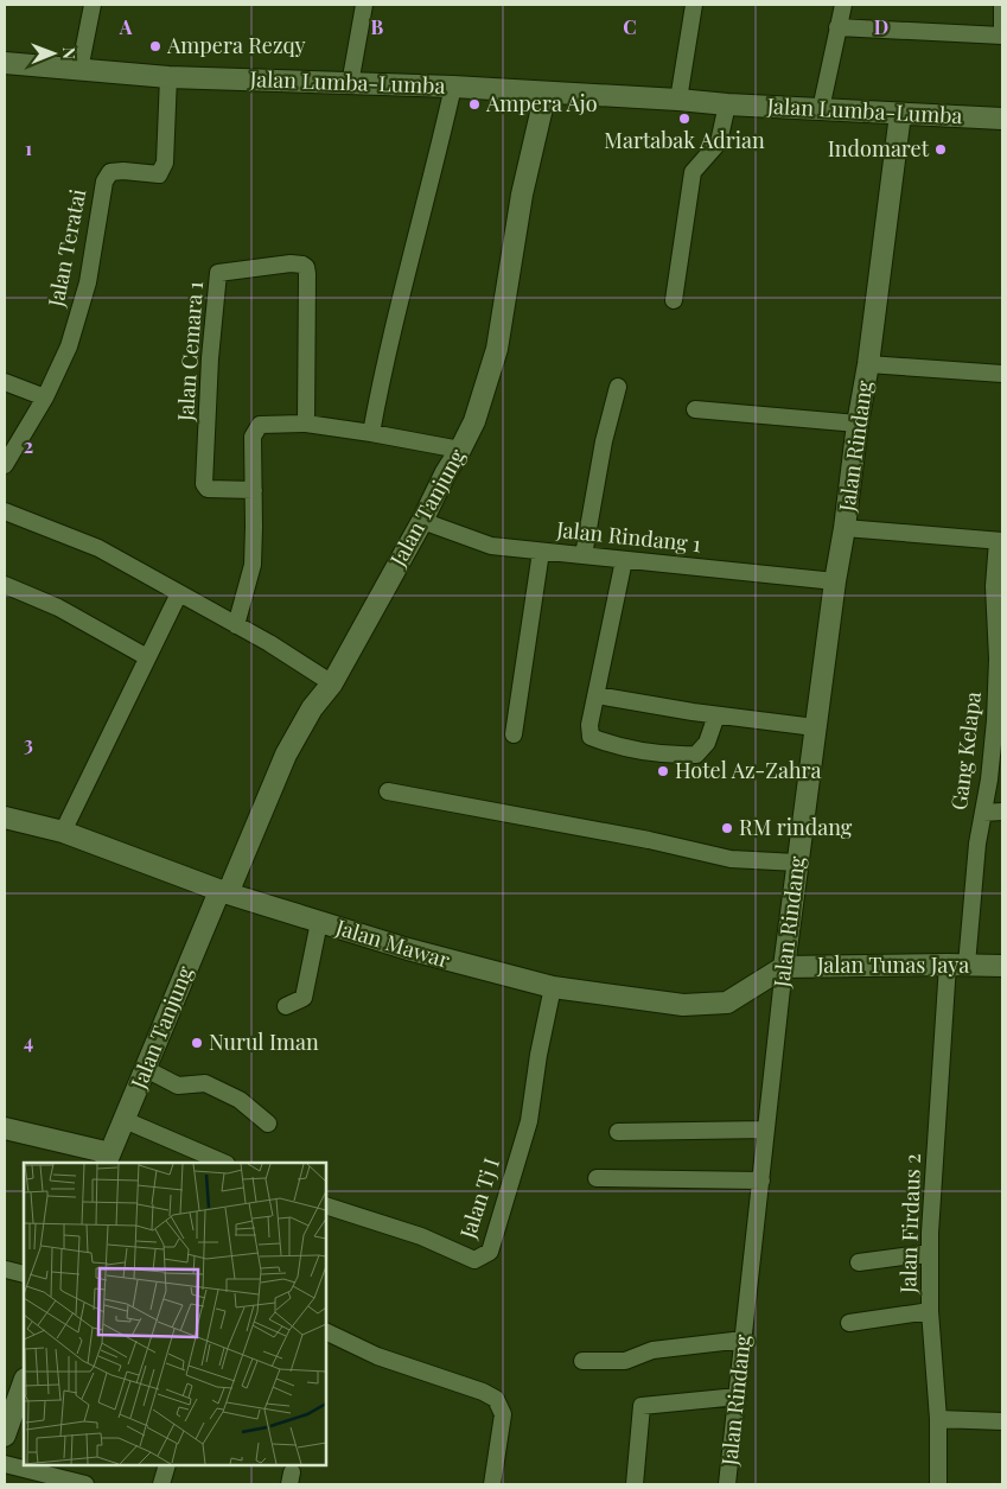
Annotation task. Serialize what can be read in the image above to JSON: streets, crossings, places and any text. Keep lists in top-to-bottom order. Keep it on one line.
{"streets":{"street":["Jalan Lumba-Lumba","Jalan Teratai","Jalan Cemara 1","Jalan Rindang","Jalan Tanjung","Jalan Rindang 1","Gang Kelapa","Jalan Mawar","Jalan Tunas Jaya","Jalan Tj I","Jalan Firdaus 2"]},"crossings":[["Jalan Lumba-Lumba","Jalan Teratai"],["Jalan Lumba-Lumba","Jalan Rindang"],["Jalan Lumba-Lumba","Jalan Tanjung"],["Jalan Rindang","Jalan Rindang 1"],["Jalan Rindang","Jalan Mawar"],["Jalan Rindang","Jalan Tunas Jaya"],["Jalan Tanjung","Jalan Rindang 1"],["Jalan Tanjung","Jalan Mawar"],["Gang Kelapa","Jalan Tunas Jaya"],["Gang Kelapa","Jalan Firdaus 2"],["Jalan Mawar","Jalan Tunas Jaya"],["Jalan Mawar","Jalan Tj I"],["Jalan Tunas Jaya","Jalan Firdaus 2"]],"places":["Ampera Rezqy","Ampera Ajo","Martabak Adrian","Indomaret","Hotel Az-Zahra","RM rindang","Nurul Iman"],"north":"right","grid":{"columns":["A","B","C","D"],"rows":["1","2","3","4"]}}
